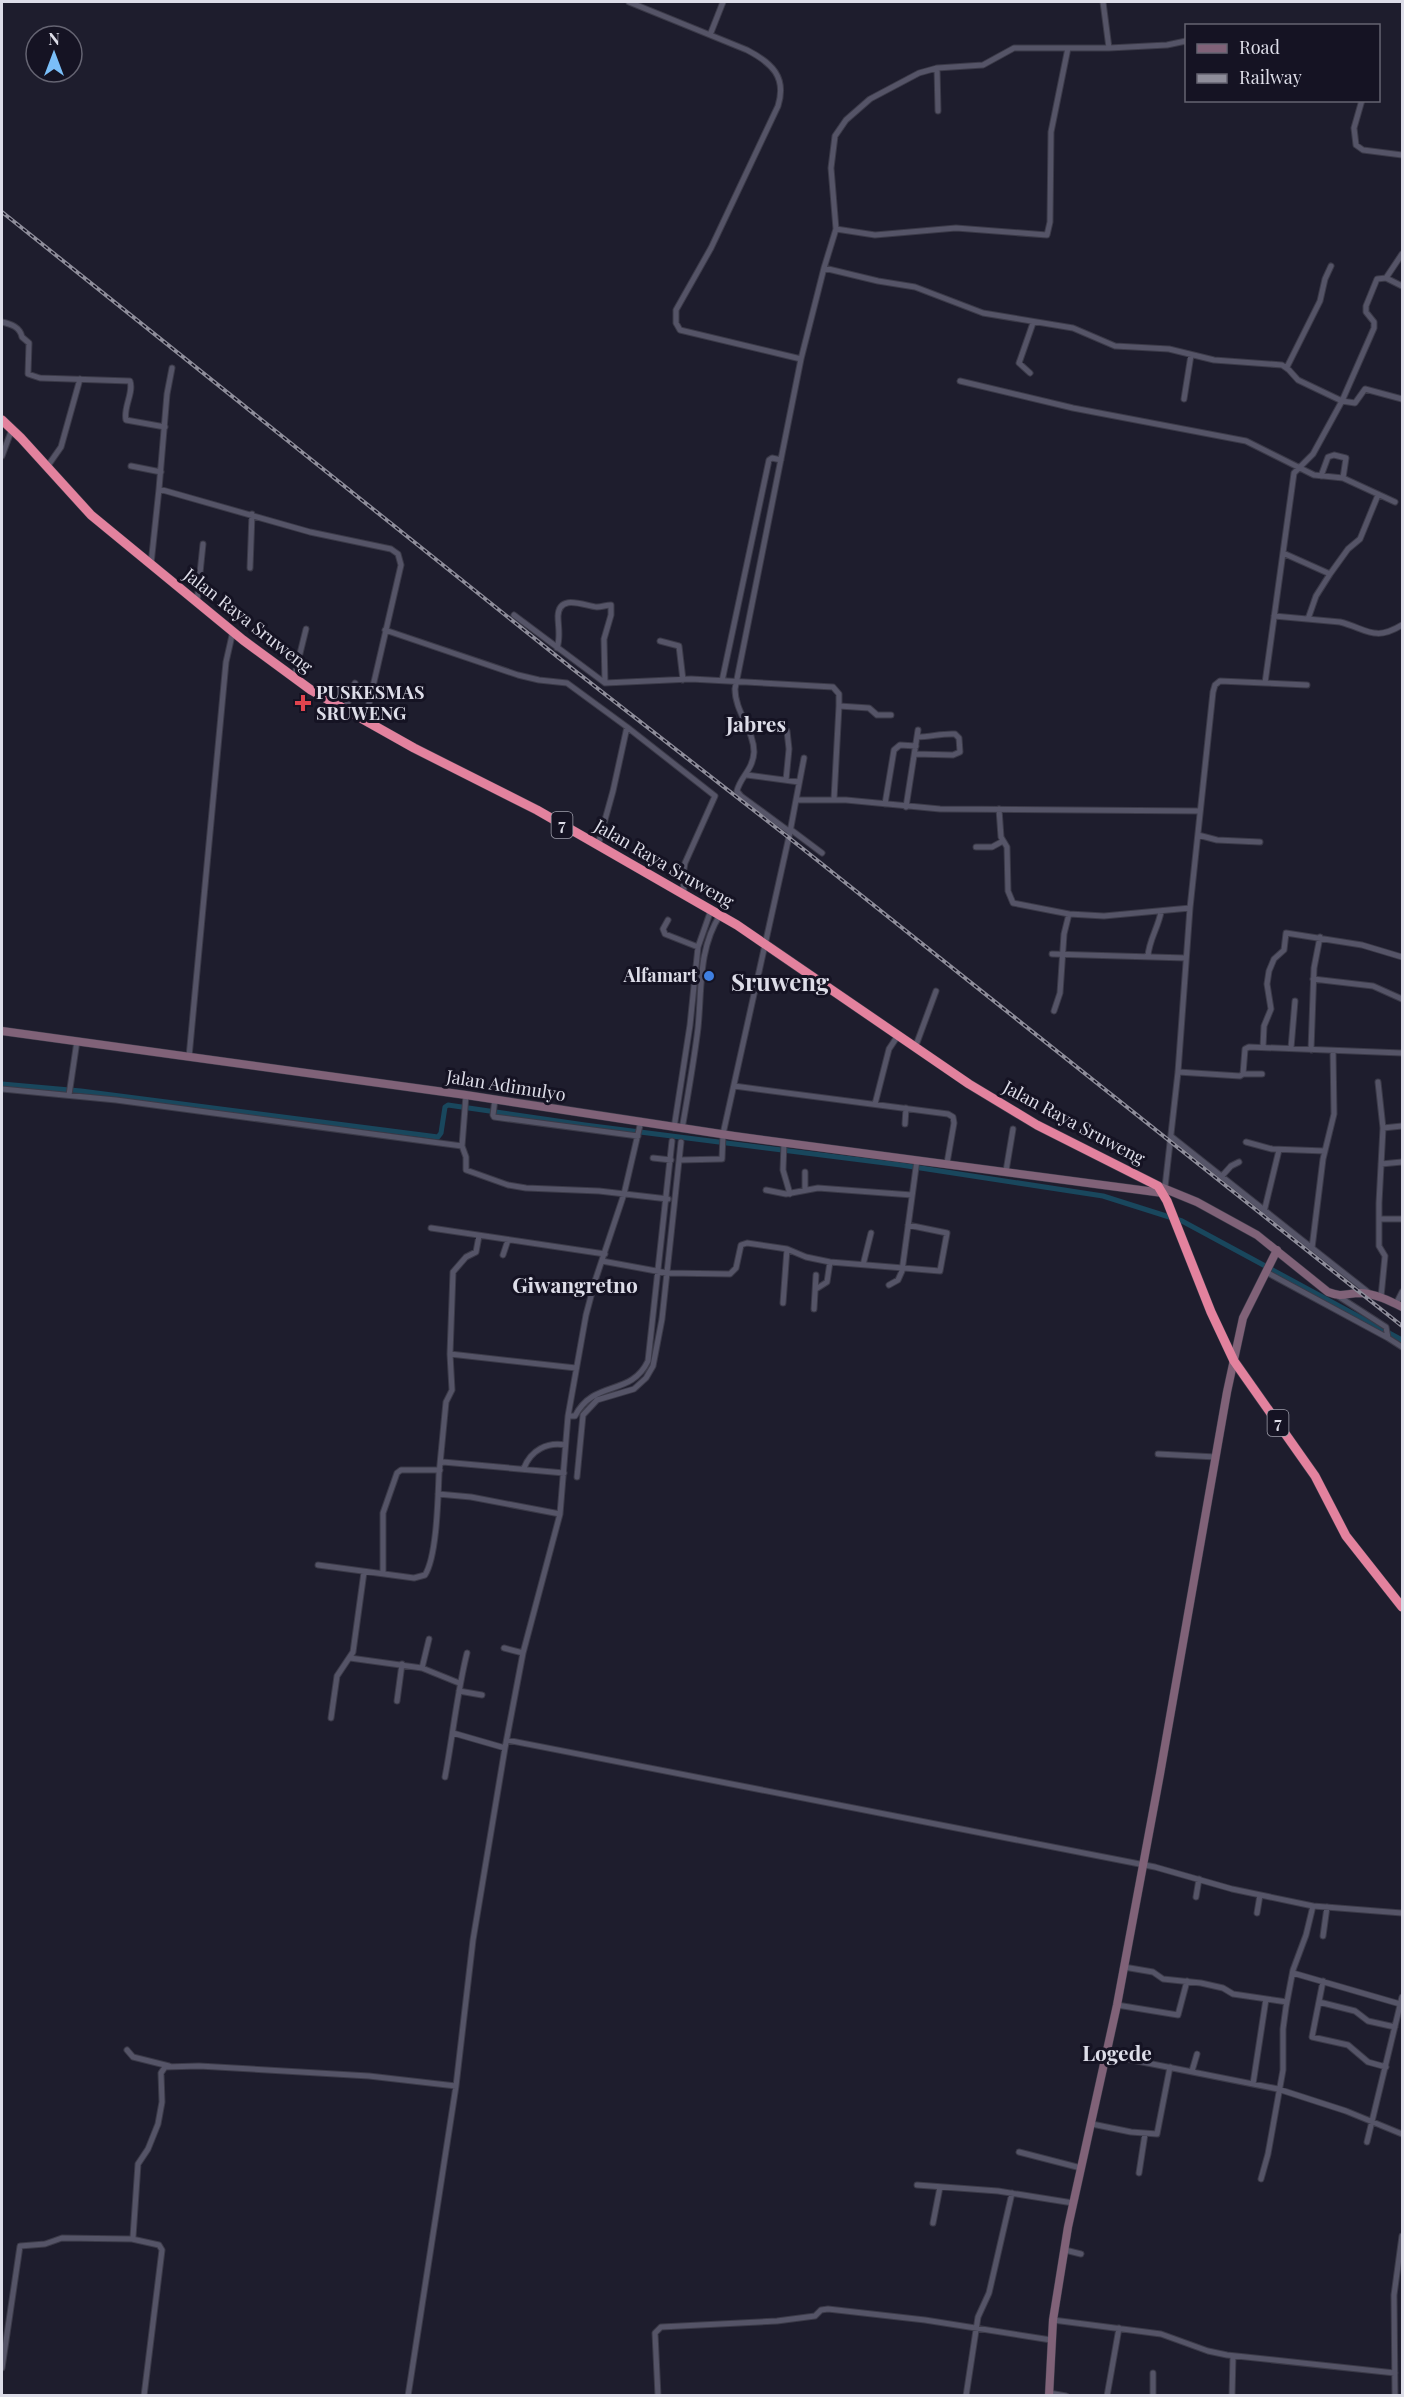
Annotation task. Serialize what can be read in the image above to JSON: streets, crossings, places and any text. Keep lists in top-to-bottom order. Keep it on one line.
{"streets":{"highway":["Jalan Raya Sruweng","7"],"street":["Jalan Adimulyo"]},"crossings":[["Jalan Raya Sruweng","7"],["Jalan Raya Sruweng","Jalan Adimulyo"],["7","Jalan Adimulyo"]],"districts":["Jabres","Sruweng","Giwangretno","Logede"],"places":{"health":["PUSKESMAS SRUWENG"],"other":["Alfamart"]},"legend":["Road","Railway"],"north":"top"}
